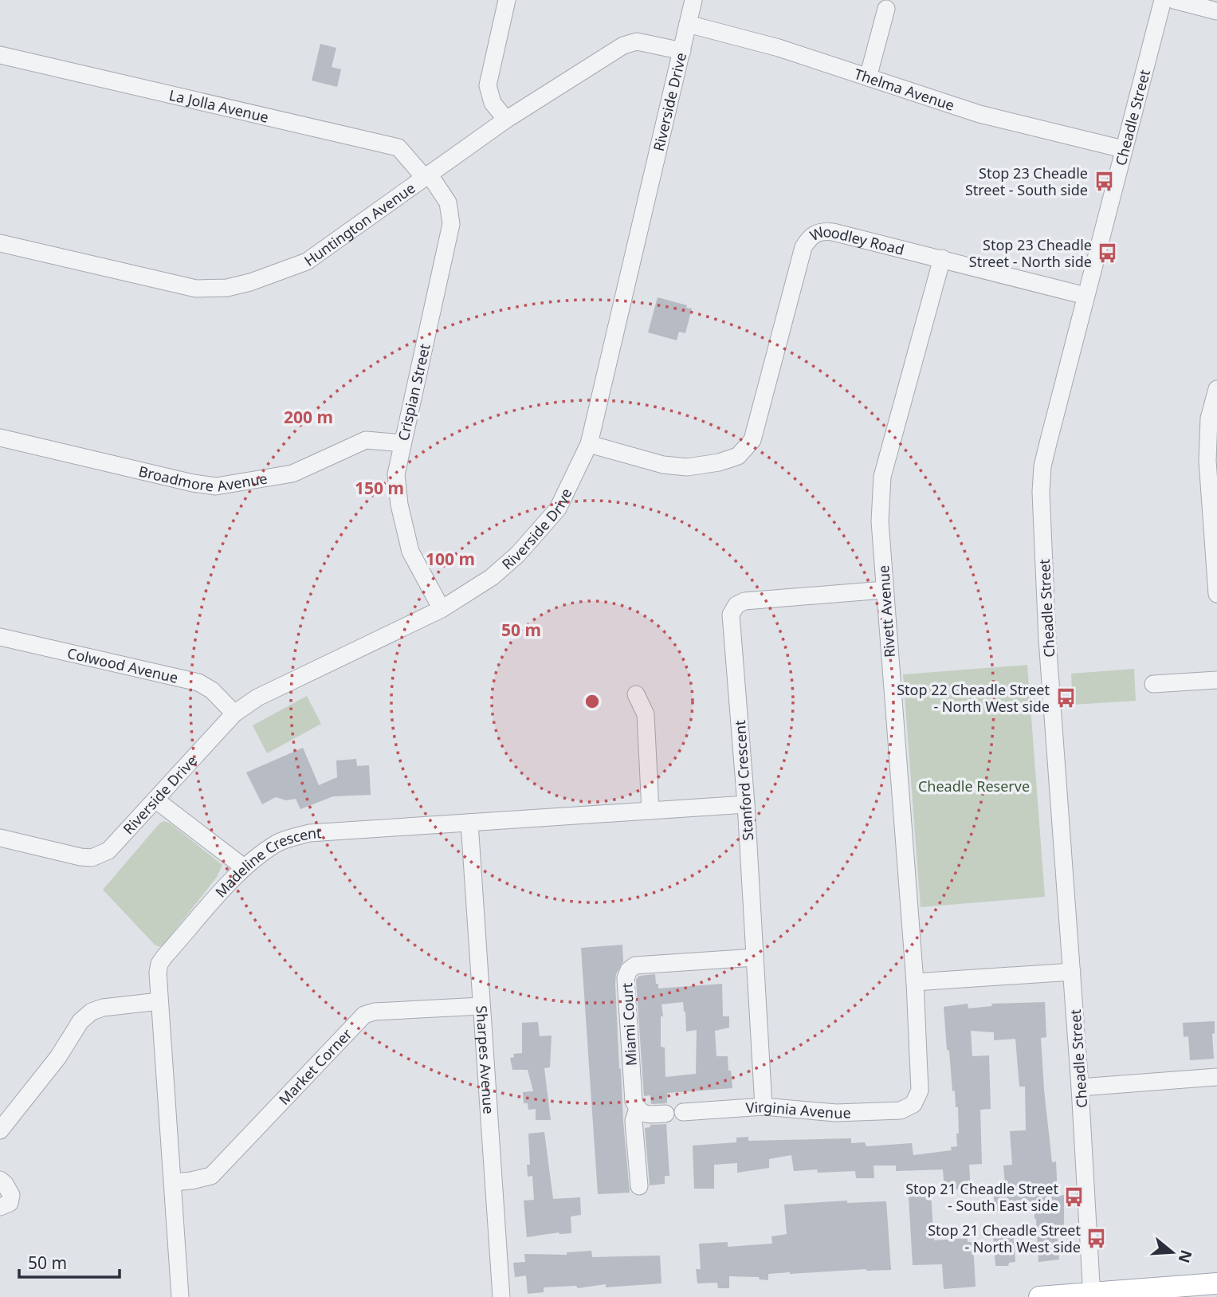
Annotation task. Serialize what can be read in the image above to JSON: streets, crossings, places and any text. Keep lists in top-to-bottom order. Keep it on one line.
{"streets":{"street":["Thelma Avenue","Riverside Drive","La Jolla Avenue","Cheadle Street","Huntington Avenue","Woodley Road","Crispian Street","Broadmore Avenue","Rivett Avenue","Colwood Avenue","Stanford Crescent","Madeline Crescent","Miami Court","Sharpes Avenue","Market Corner","Virginia Avenue"]},"crossings":[["Thelma Avenue","Riverside Drive"],["Thelma Avenue","Cheadle Street"],["Riverside Drive","Huntington Avenue"],["Riverside Drive","Woodley Road"],["Riverside Drive","Crispian Street"],["Riverside Drive","Colwood Avenue"],["La Jolla Avenue","Huntington Avenue"],["La Jolla Avenue","Crispian Street"],["Cheadle Street","Woodley Road"],["Huntington Avenue","Crispian Street"],["Woodley Road","Rivett Avenue"],["Crispian Street","Broadmore Avenue"],["Rivett Avenue","Stanford Crescent"],["Rivett Avenue","Virginia Avenue"],["Stanford Crescent","Madeline Crescent"],["Stanford Crescent","Miami Court"],["Stanford Crescent","Virginia Avenue"],["Madeline Crescent","Sharpes Avenue"],["Madeline Crescent","Market Corner"],["Sharpes Avenue","Market Corner"]],"parks":["Cheadle Reserve"],"places":{"bus stop":["Stop 23 Cheadle Street - South side","Stop 23 Cheadle Street - North side","Stop 22 Cheadle Street - North West side","Stop 21 Cheadle Street - South East side","Stop 21 Cheadle Street - North West side"]},"scale_bar":"50 m","north":"right","rings":["200 m","150 m","100 m","50 m"]}
